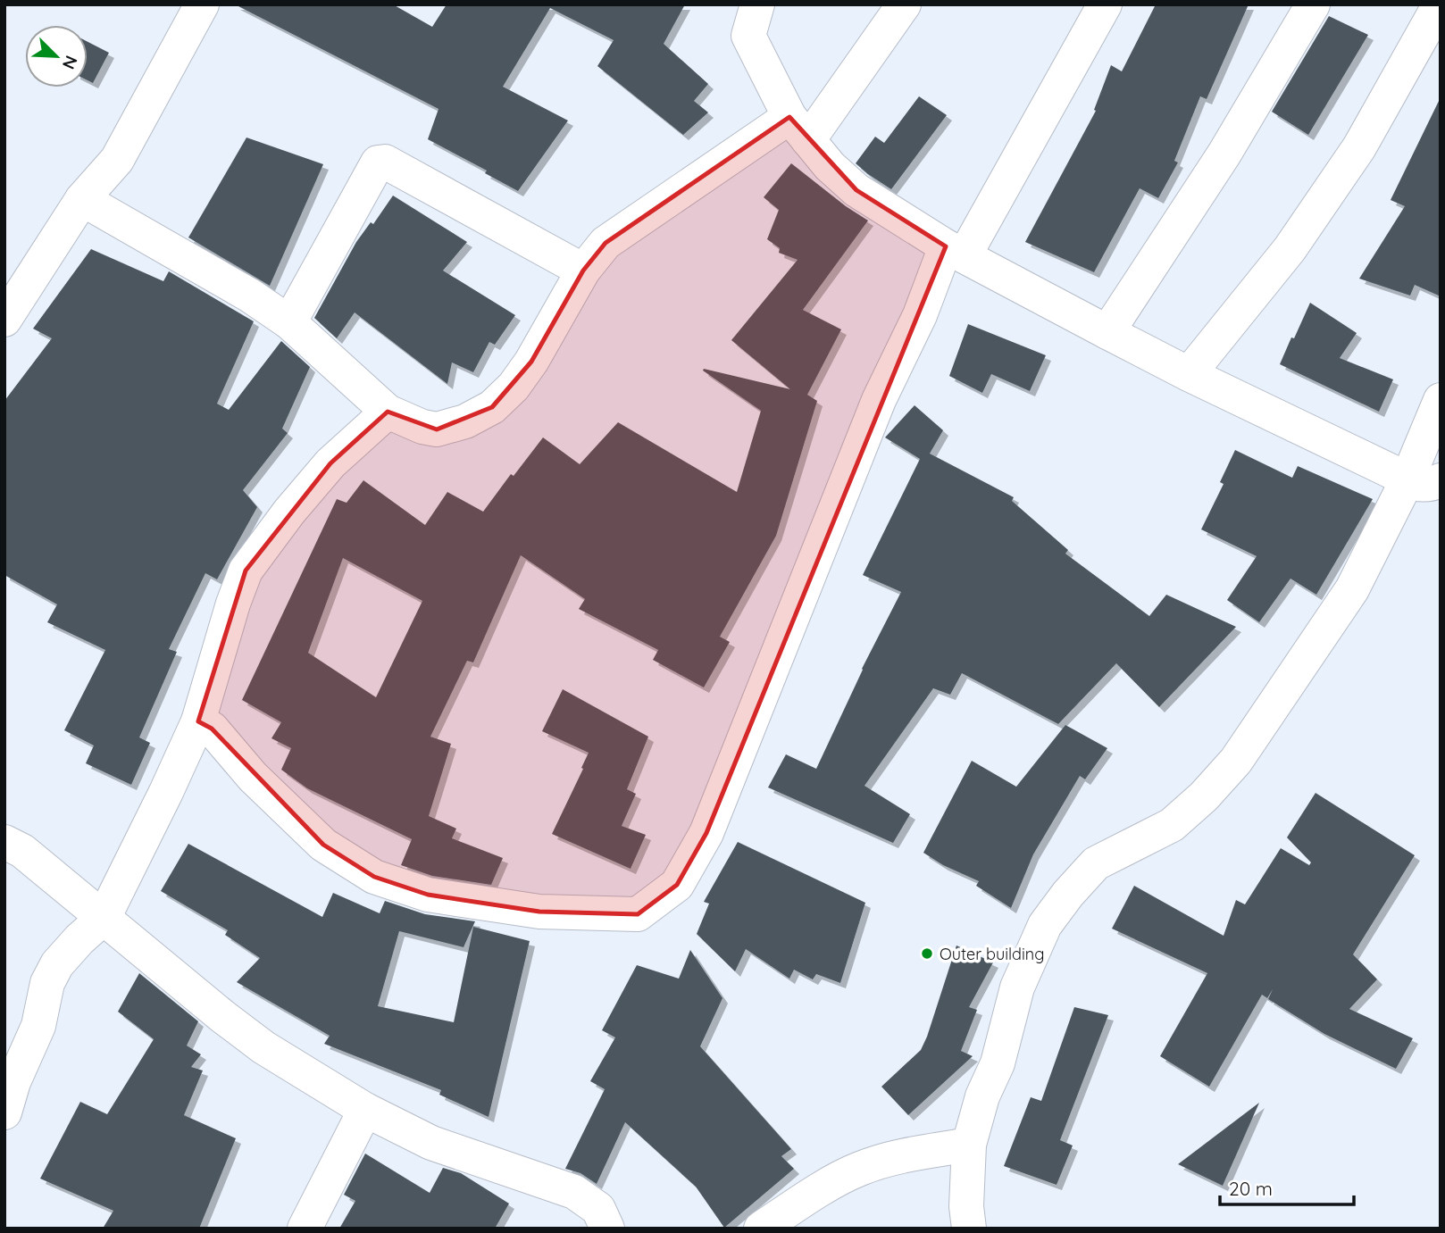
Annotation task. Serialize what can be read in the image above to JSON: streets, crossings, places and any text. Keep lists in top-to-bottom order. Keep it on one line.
{"places":["Outer building"],"scale_bar":"20 m","north":"bottom right"}
